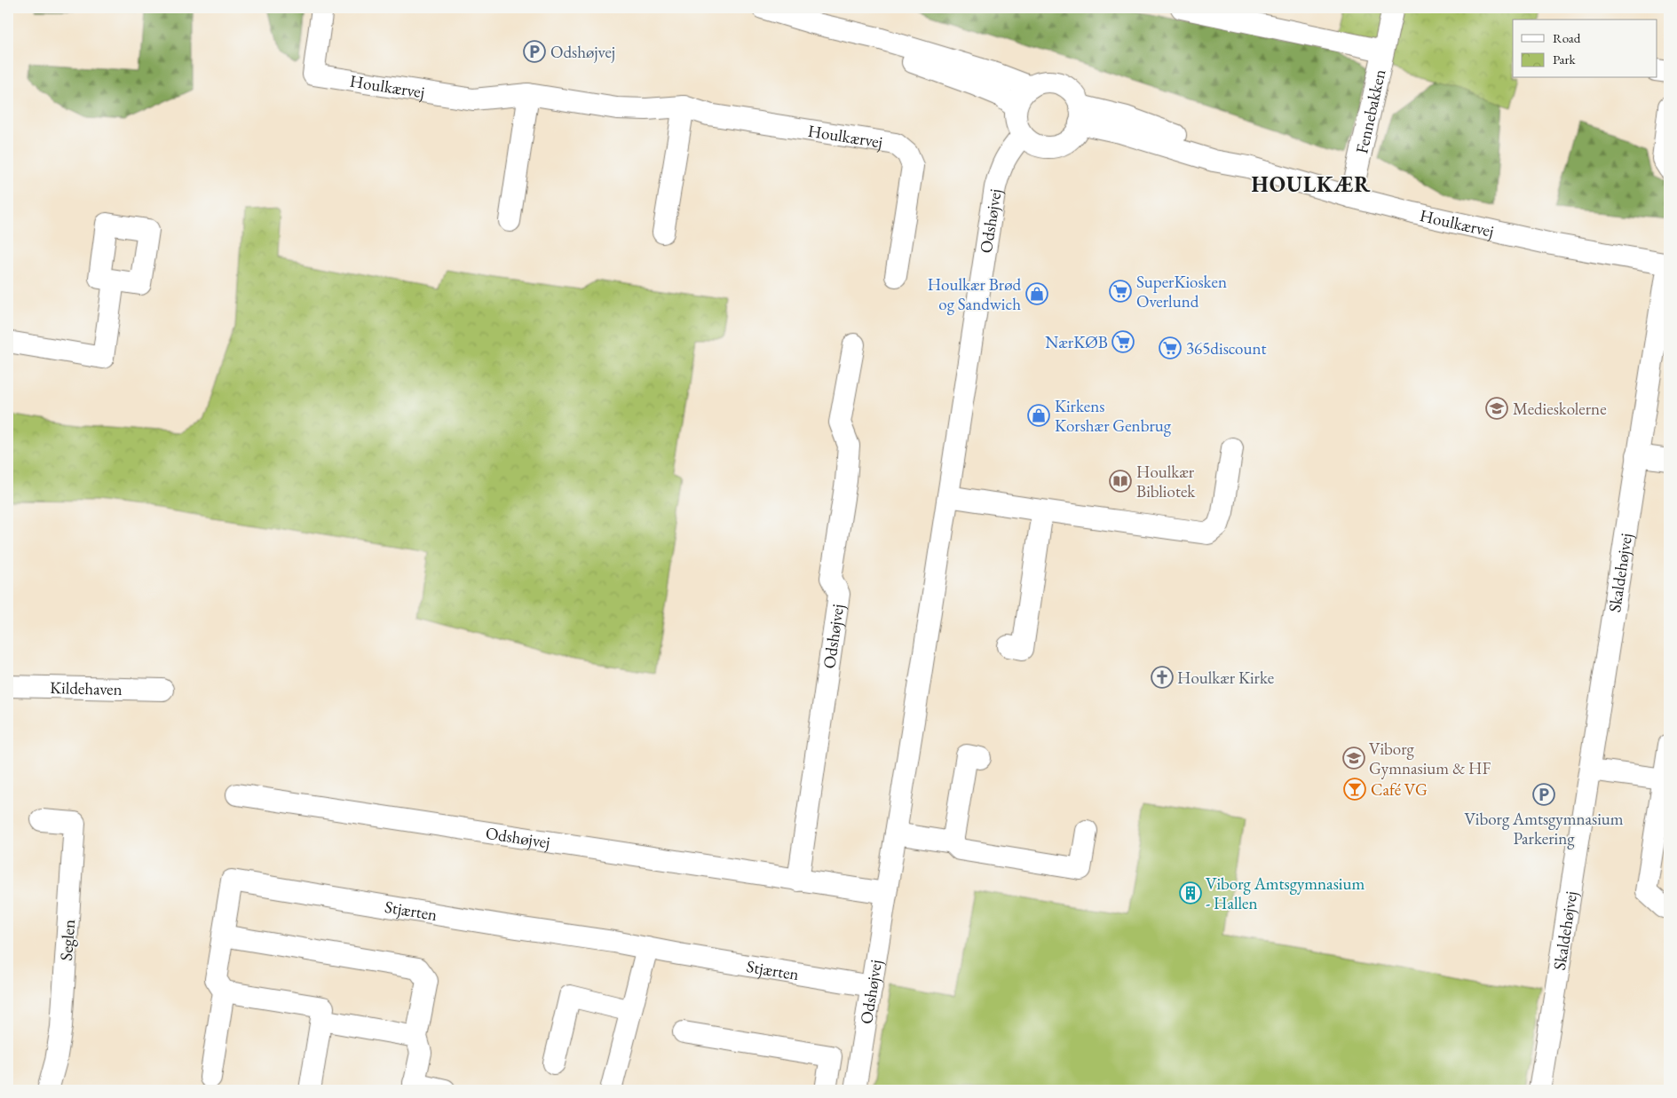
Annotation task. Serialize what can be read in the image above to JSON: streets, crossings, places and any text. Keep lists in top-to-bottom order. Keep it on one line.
{"streets":{"street":["Houlkærvej","Fennebakken","Odshøjvej","Skaldehøjvej","Kildehaven","Stjærten","Seglen"]},"crossings":[["Houlkærvej","Fennebakken"],["Houlkærvej","Odshøjvej"],["Houlkærvej","Skaldehøjvej"],["Odshøjvej","Stjærten"]],"districts":["HOULKÆR"],"places":{"parking":["Odshøjvej","Viborg Amtsgymnasium Parkering"],"supermarket":["SuperKiosken Overlund","NærKØB","365discount"],"shop":["Houlkær Brød og Sandwich","Kirkens Korshær Genbrug"],"school or university":["Medieskolerne","Viborg Gymnasium & HF"],"library":["Houlkær Bibliotek"],"church":["Houlkær Kirke"],"bar":["Café VG"],"building":["Viborg Amtsgymnasium - Hallen"]},"legend":["Road","Park"]}
